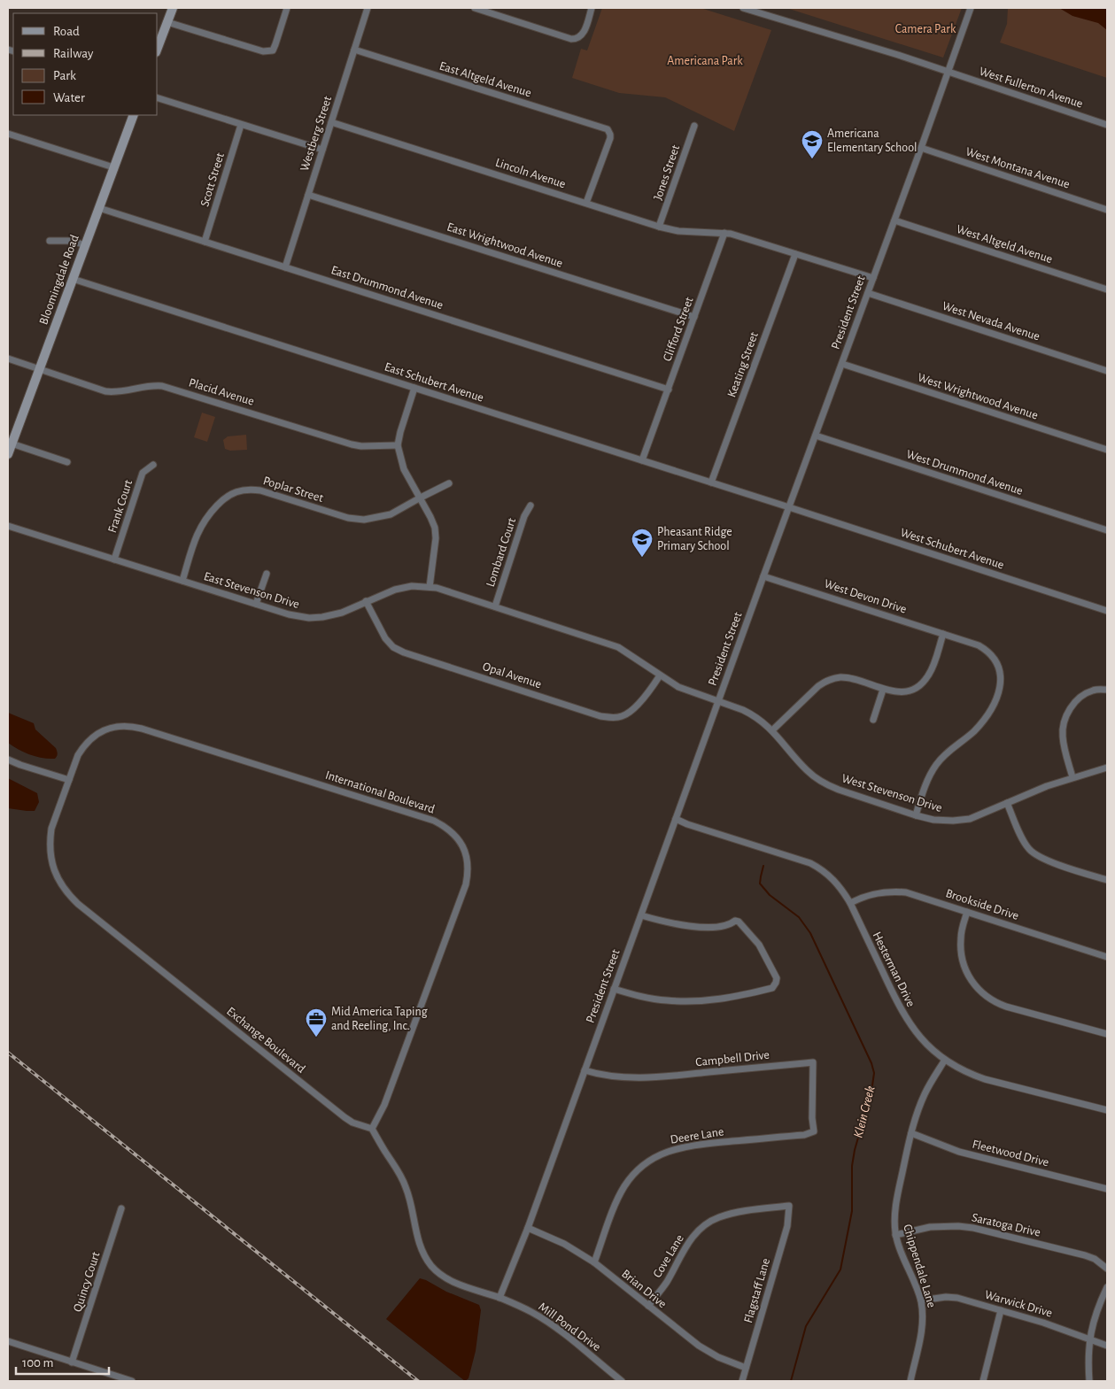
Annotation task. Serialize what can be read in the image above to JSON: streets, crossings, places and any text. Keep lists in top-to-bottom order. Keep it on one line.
{"streets":{"main road":["Bloomingdale Road"],"street":["East Altgeld Avenue","West Fullerton Avenue","Westberg Street","West Montana Avenue","Jones Street","Lincoln Avenue","Scott Street","West Altgeld Avenue","East Wrightwood Avenue","East Drummond Avenue","President Street","West Nevada Avenue","Clifford Street","Keating Street","East Schubert Avenue","Placid Avenue","West Wrightwood Avenue","West Drummond Avenue","Poplar Street","Frank Court","West Schubert Avenue","Lombard Court","East Stevenson Drive","West Devon Drive","Opal Avenue","International Boulevard","West Stevenson Drive","Brookside Drive","Hesterman Drive","Exchange Boulevard","Campbell Drive","Deere Lane","Fleetwood Drive","Saratoga Drive","Cove Lane","Chippendale Lane","Quincy Court","Brian Drive","Flagstaff Lane","Warwick Drive","Mill Pond Drive"]},"crossings":[["East Altgeld Avenue","Westberg Street"],["East Altgeld Avenue","Lincoln Avenue"],["West Fullerton Avenue","President Street"],["Westberg Street","Lincoln Avenue"],["Westberg Street","East Wrightwood Avenue"],["Westberg Street","East Drummond Avenue"],["West Montana Avenue","President Street"],["Jones Street","Lincoln Avenue"],["Lincoln Avenue","Clifford Street"],["Scott Street","East Drummond Avenue"],["West Altgeld Avenue","President Street"],["East Wrightwood Avenue","Clifford Street"],["Bloomingdale Road","East Drummond Avenue"],["Bloomingdale Road","East Schubert Avenue"],["Bloomingdale Road","Placid Avenue"],["East Drummond Avenue","Clifford Street"],["President Street","West Nevada Avenue"],["President Street","East Schubert Avenue"],["President Street","West Wrightwood Avenue"],["President Street","West Drummond Avenue"],["President Street","West Schubert Avenue"],["President Street","East Stevenson Drive"],["President Street","West Devon Drive"],["President Street","West Stevenson Drive"],["President Street","Hesterman Drive"],["President Street","Campbell Drive"],["President Street","Brian Drive"],["President Street","Mill Pond Drive"],["Clifford Street","East Schubert Avenue"],["Keating Street","East Schubert Avenue"],["East Schubert Avenue","West Schubert Avenue"],["Poplar Street","East Stevenson Drive"],["Frank Court","East Stevenson Drive"],["Lombard Court","East Stevenson Drive"],["East Stevenson Drive","Opal Avenue"],["East Stevenson Drive","West Stevenson Drive"],["West Devon Drive","West Stevenson Drive"],["International Boulevard","Exchange Boulevard"],["Brookside Drive","Hesterman Drive"],["Hesterman Drive","Chippendale Lane"],["Campbell Drive","Deere Lane"],["Deere Lane","Brian Drive"],["Fleetwood Drive","Chippendale Lane"],["Saratoga Drive","Chippendale Lane"],["Cove Lane","Brian Drive"],["Cove Lane","Flagstaff Lane"],["Chippendale Lane","Warwick Drive"],["Brian Drive","Flagstaff Lane"]],"water":["Klein Creek"],"parks":["Camera Park","Americana Park"],"places":{"school or university":["Americana Elementary School","Pheasant Ridge Primary School"],"office":["Mid America Taping and Reeling, Inc."]},"legend":["Road","Railway","Park","Water"],"scale_bar":"100 m"}
